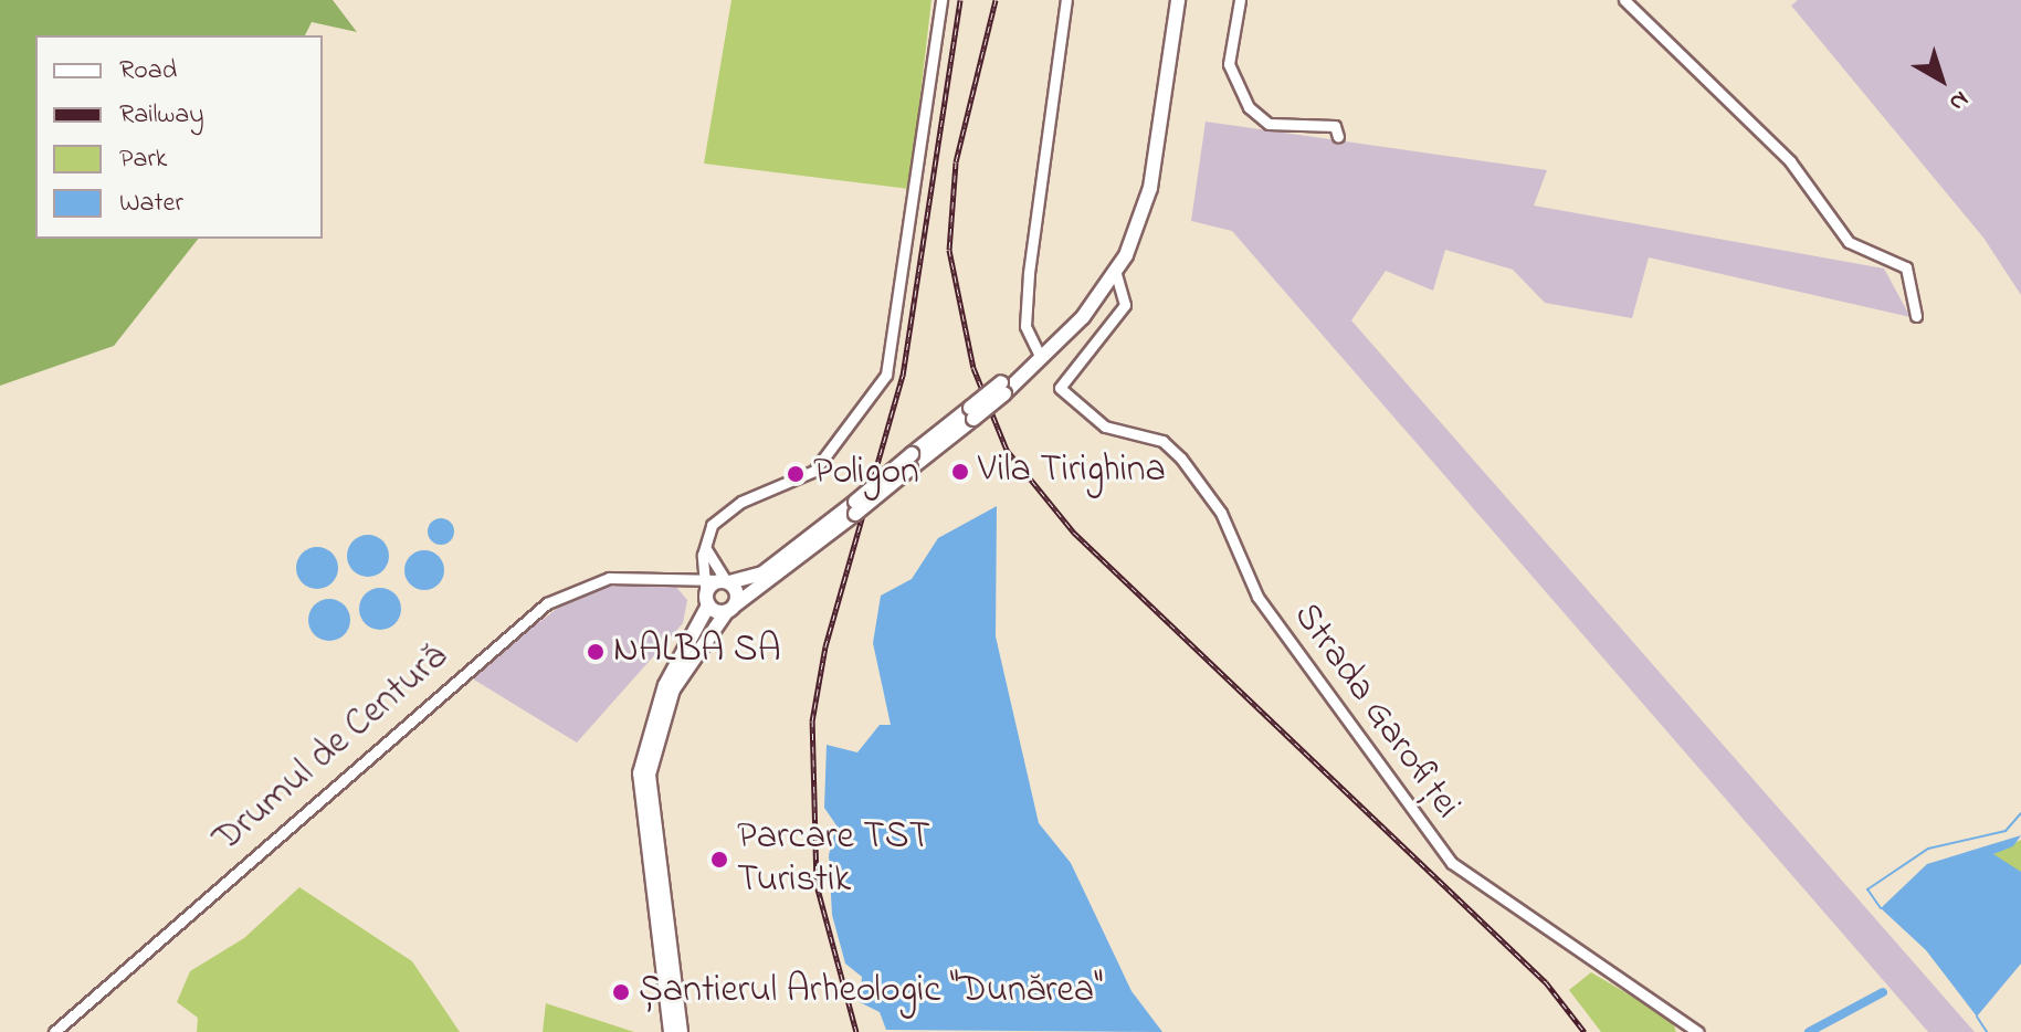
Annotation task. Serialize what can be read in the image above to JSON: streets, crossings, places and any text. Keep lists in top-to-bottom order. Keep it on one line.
{"streets":{"street":["Strada Garofiței","Drumul de Centură"]},"places":["Vila Tirighina","Poligon","NALBA SA","Parcare TST Turistik","Șantierul Arheologic \"Dunărea\""],"legend":["Road","Railway","Park","Water"],"north":"bottom right"}
